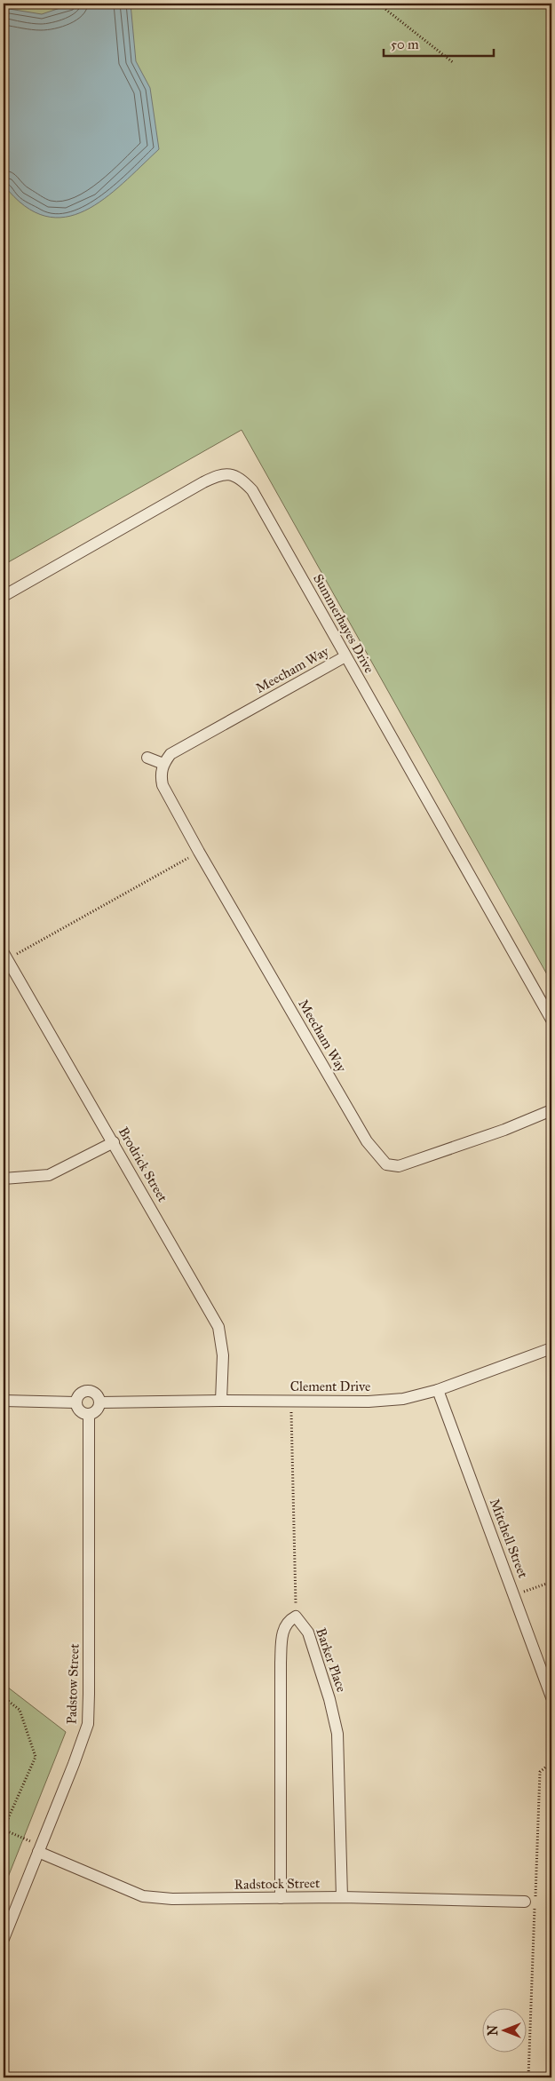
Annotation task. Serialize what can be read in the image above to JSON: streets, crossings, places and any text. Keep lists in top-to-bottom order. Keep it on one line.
{"streets":{"street":["Summerhayes Drive","Meecham Way","Brodrick Street","Clement Drive","Mitchell Street","Barker Place","Padstow Street","Radstock Street"]},"crossings":[["Summerhayes Drive","Meecham Way"],["Brodrick Street","Clement Drive"],["Clement Drive","Mitchell Street"],["Clement Drive","Padstow Street"],["Barker Place","Radstock Street"],["Padstow Street","Radstock Street"]],"scale_bar":"50 m","north":"left"}
